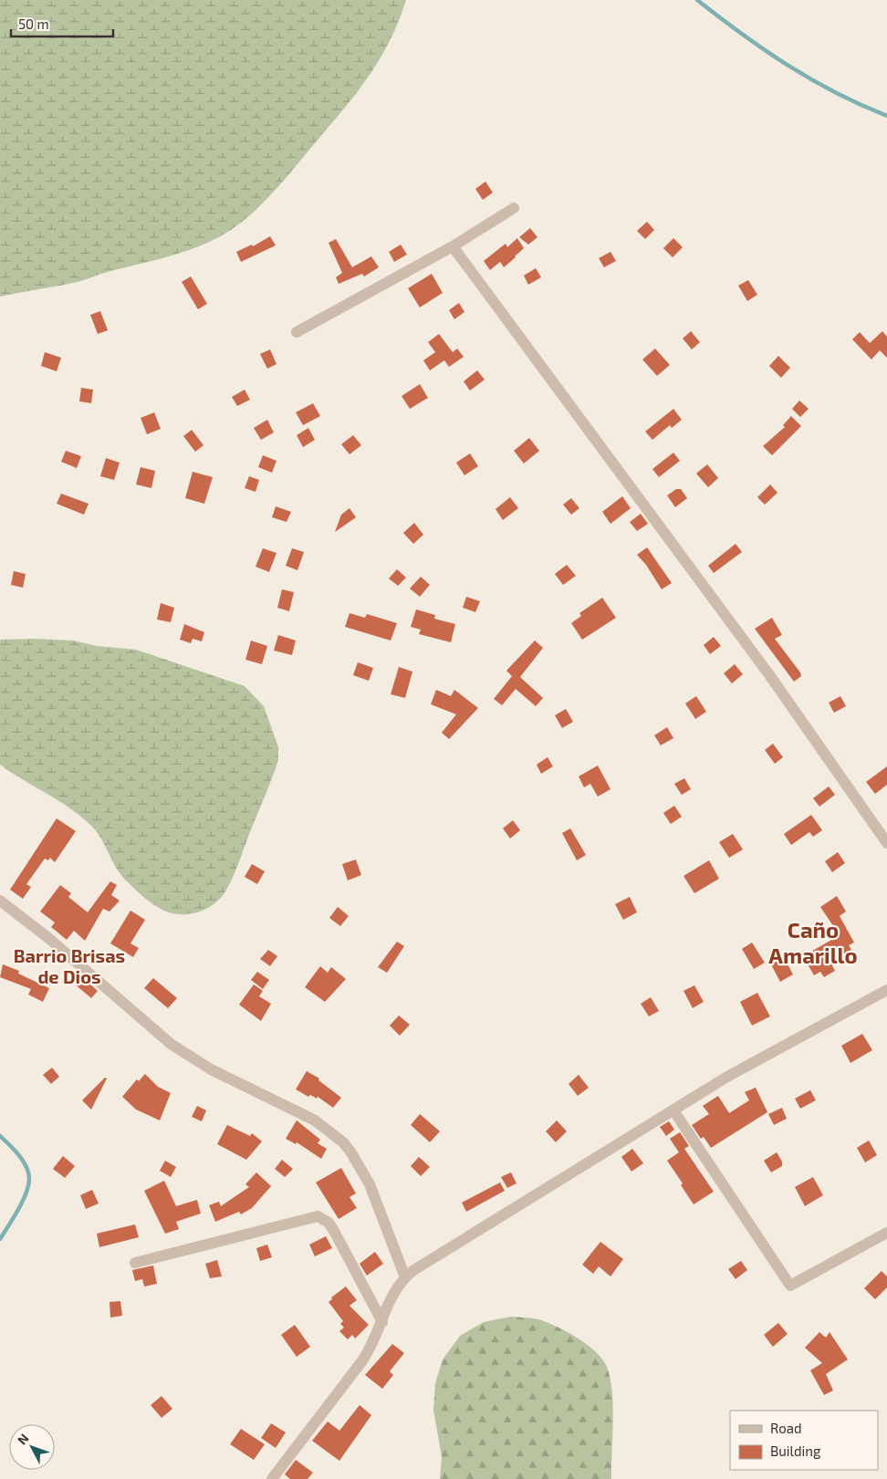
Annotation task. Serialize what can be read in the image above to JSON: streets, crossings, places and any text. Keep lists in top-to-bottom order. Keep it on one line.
{"districts":["Caño Amarillo","Barrio Brisas de Dios"],"legend":["Road","Building"],"scale_bar":"50 m","north":"top left"}
